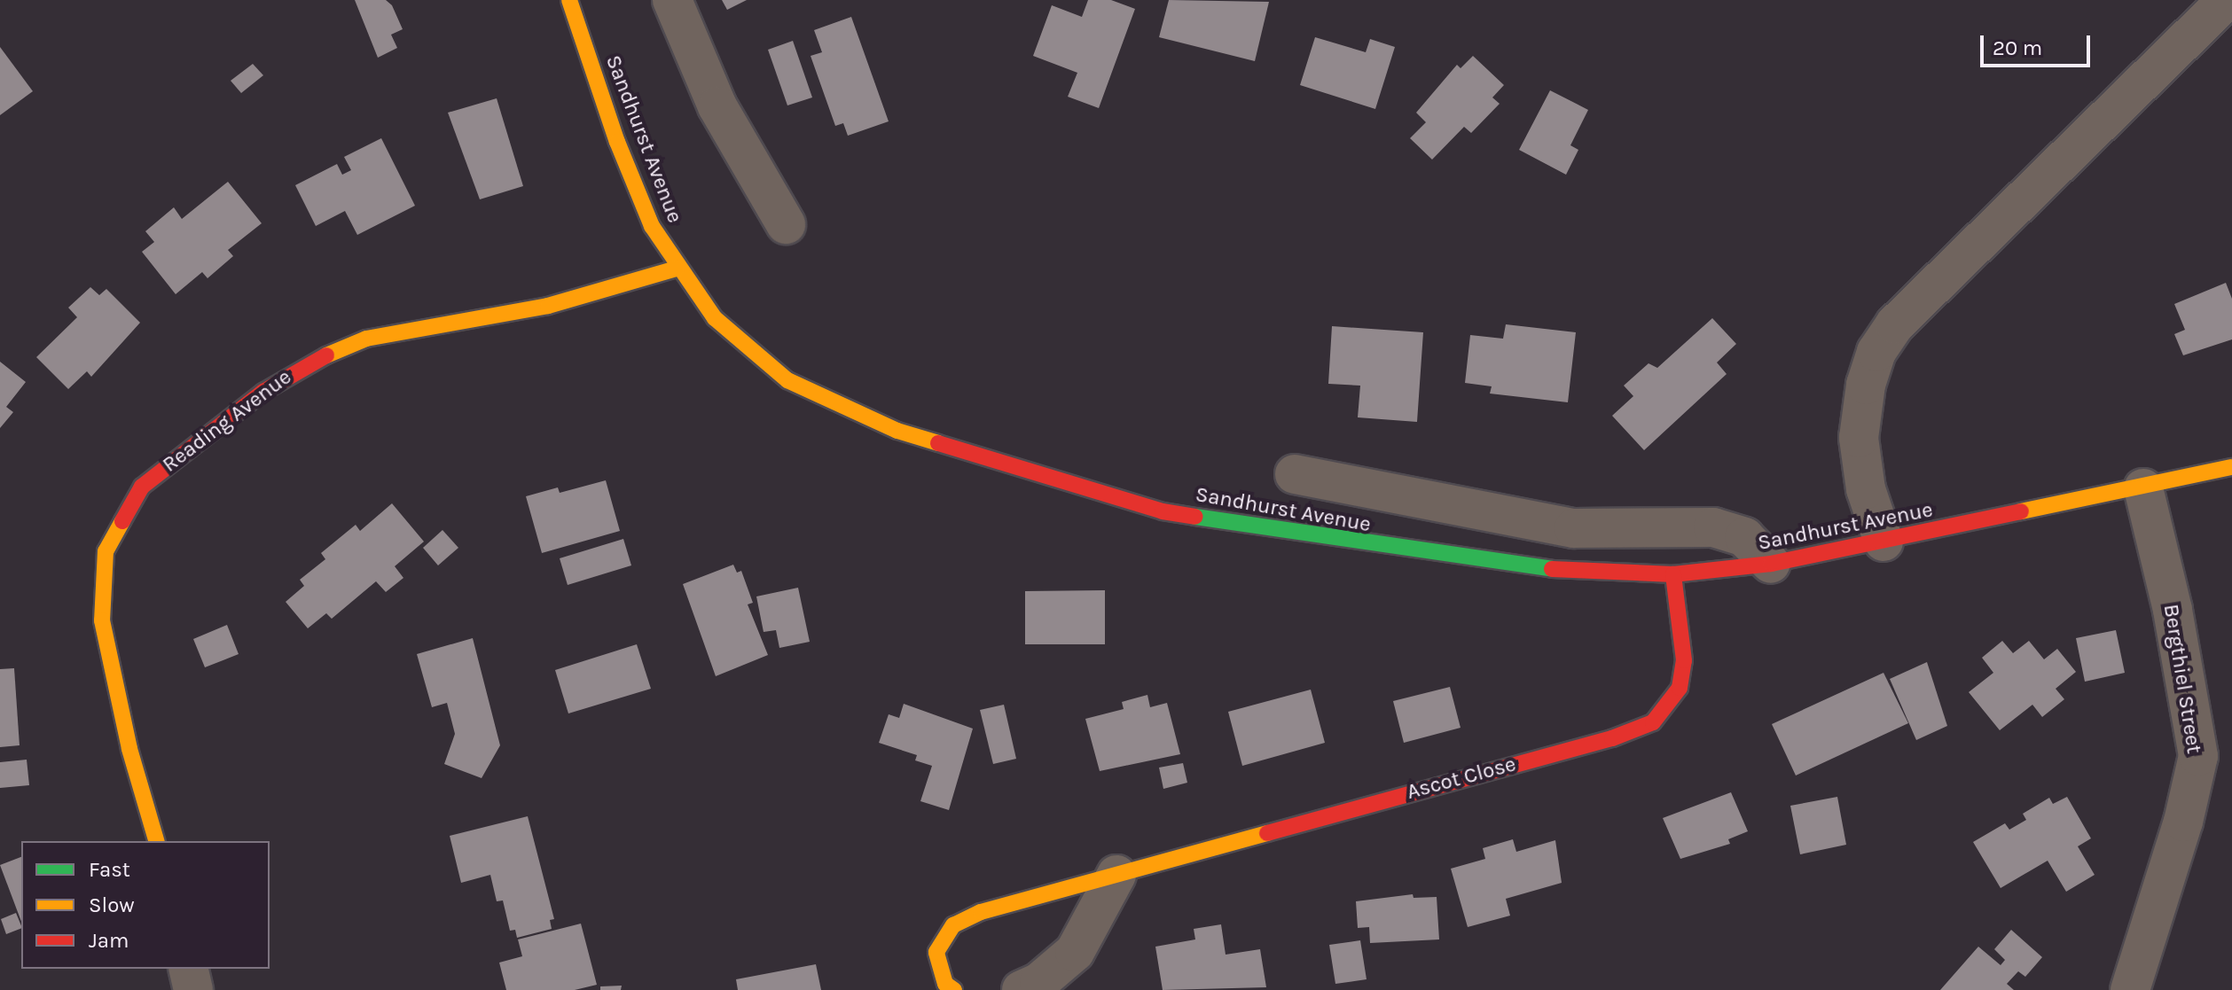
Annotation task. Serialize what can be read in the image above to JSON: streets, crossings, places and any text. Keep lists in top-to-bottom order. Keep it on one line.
{"streets":{"street":["Sandhurst Avenue","Reading Avenue","Bergthiel Street","Ascot Close"]},"crossings":[["Sandhurst Avenue","Reading Avenue"],["Sandhurst Avenue","Bergthiel Street"],["Sandhurst Avenue","Ascot Close"]],"legend":["Fast","Slow","Jam"],"scale_bar":"20 m"}
